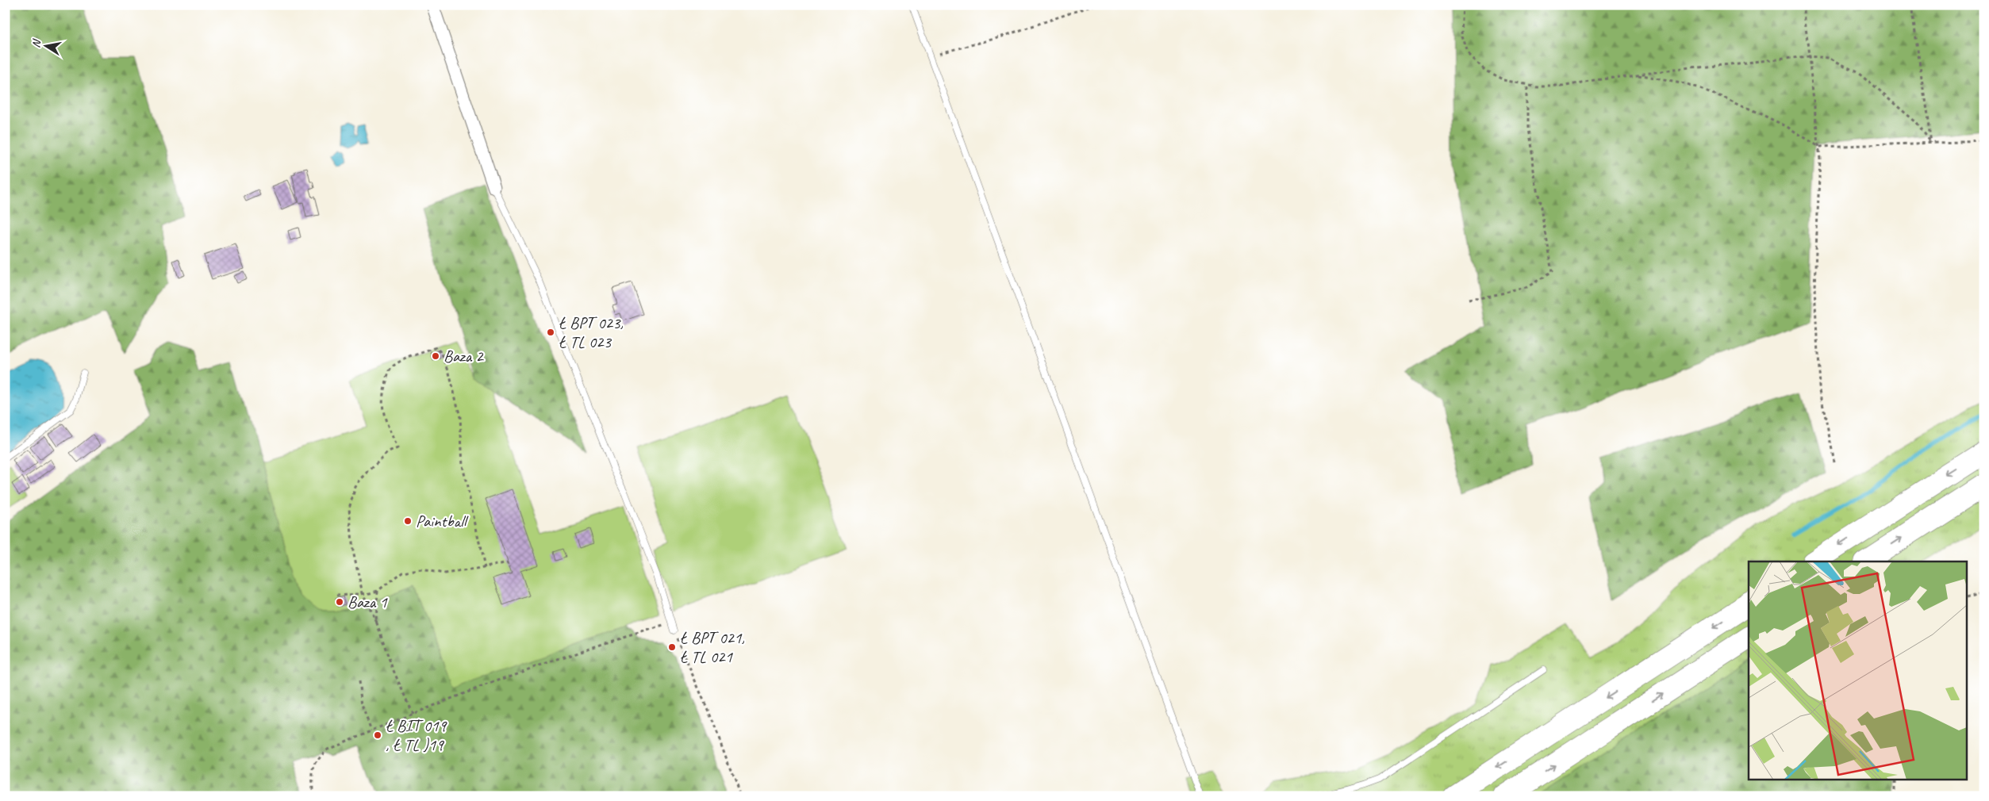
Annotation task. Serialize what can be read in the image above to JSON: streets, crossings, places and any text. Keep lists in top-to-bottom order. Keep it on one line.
{"places":["Ł BPT 023, Ł TL 023","Baza 2","Paintball","Baza 1","Ł BPT 021, Ł TL 021","Ł BIT 019 , Ł TL )19"],"north":"left"}
